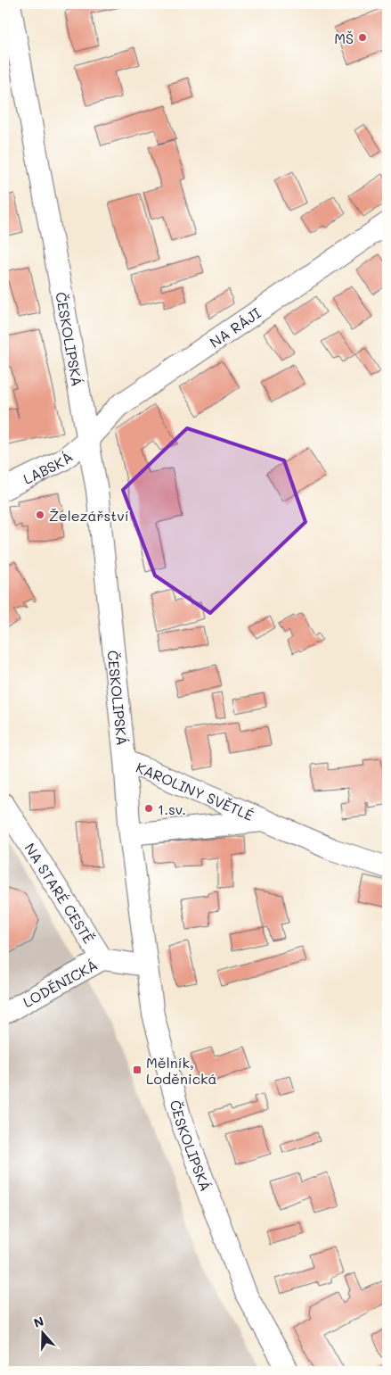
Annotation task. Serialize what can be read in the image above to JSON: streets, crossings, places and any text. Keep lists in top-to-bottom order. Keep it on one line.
{"streets":{"street":["NA RÁJI","ČESKOLIPSKÁ","LABSKÁ","KAROLINY SVĚTLÉ","NA STARÉ CESTĚ","LODĚNICKÁ"]},"crossings":[["NA RÁJI","ČESKOLIPSKÁ"],["NA RÁJI","LABSKÁ"],["ČESKOLIPSKÁ","LABSKÁ"],["ČESKOLIPSKÁ","KAROLINY SVĚTLÉ"],["ČESKOLIPSKÁ","LODĚNICKÁ"],["NA STARÉ CESTĚ","LODĚNICKÁ"]],"places":{"other":["MŠ","Železářství","1.sv."],"transit":["Mělník, Loděnická"]},"north":"top"}
